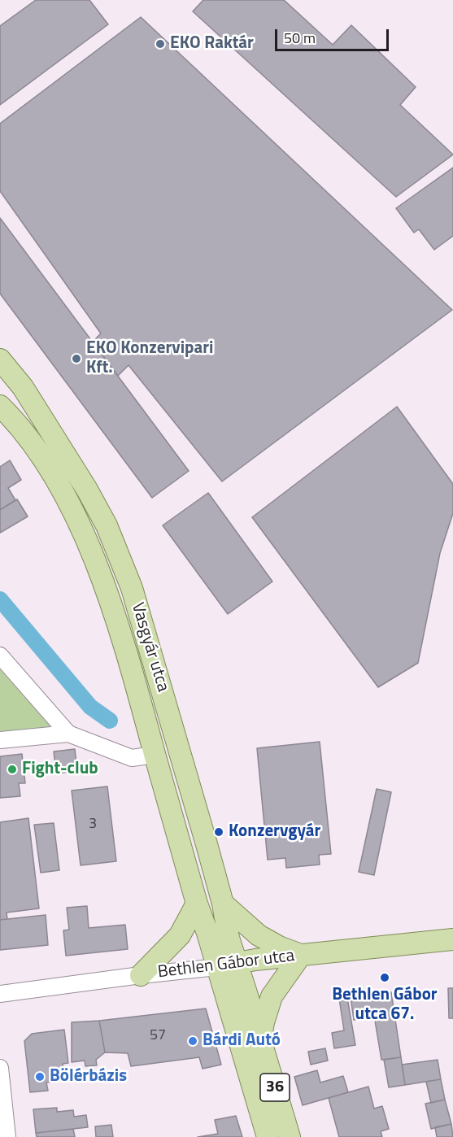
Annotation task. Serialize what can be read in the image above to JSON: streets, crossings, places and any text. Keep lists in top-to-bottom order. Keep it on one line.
{"streets":{"main road":["Vasgyár utca","Bethlen Gábor utca","36"]},"crossings":[["Vasgyár utca","Bethlen Gábor utca"],["Vasgyár utca","36"],["Bethlen Gábor utca","36"]],"places":["EKO Raktár","EKO Konzervipari Kft.","Fight-club","Konzervgyár","Bethlen Gábor utca 67.","Bárdi Autó","Bölérbázis"],"house_numbers":["3","57"],"scale_bar":"50 m"}
